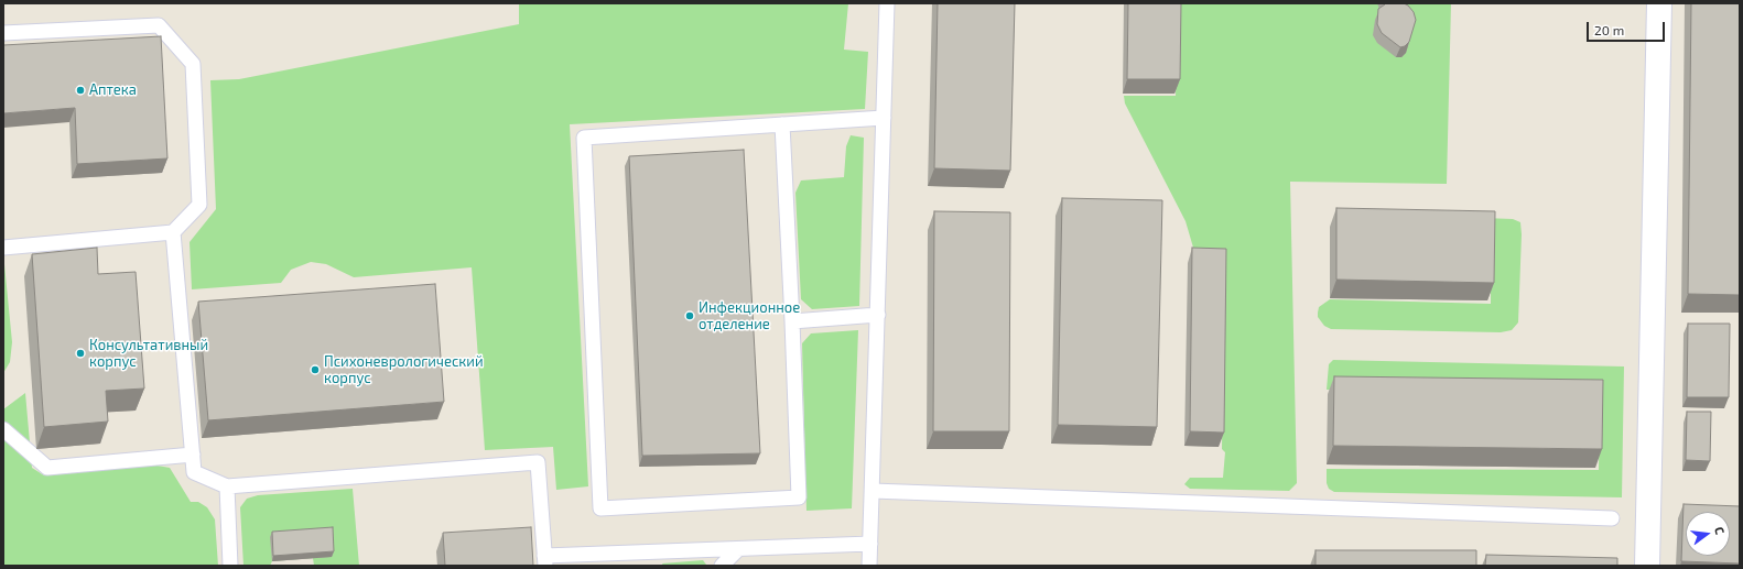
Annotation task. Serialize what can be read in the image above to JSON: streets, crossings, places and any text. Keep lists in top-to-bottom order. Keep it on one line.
{"places":["Аптека","Инфекционное отделение","Консультативный корпус","Психоневрологический корпус"],"scale_bar":"20 m","north":"right"}
